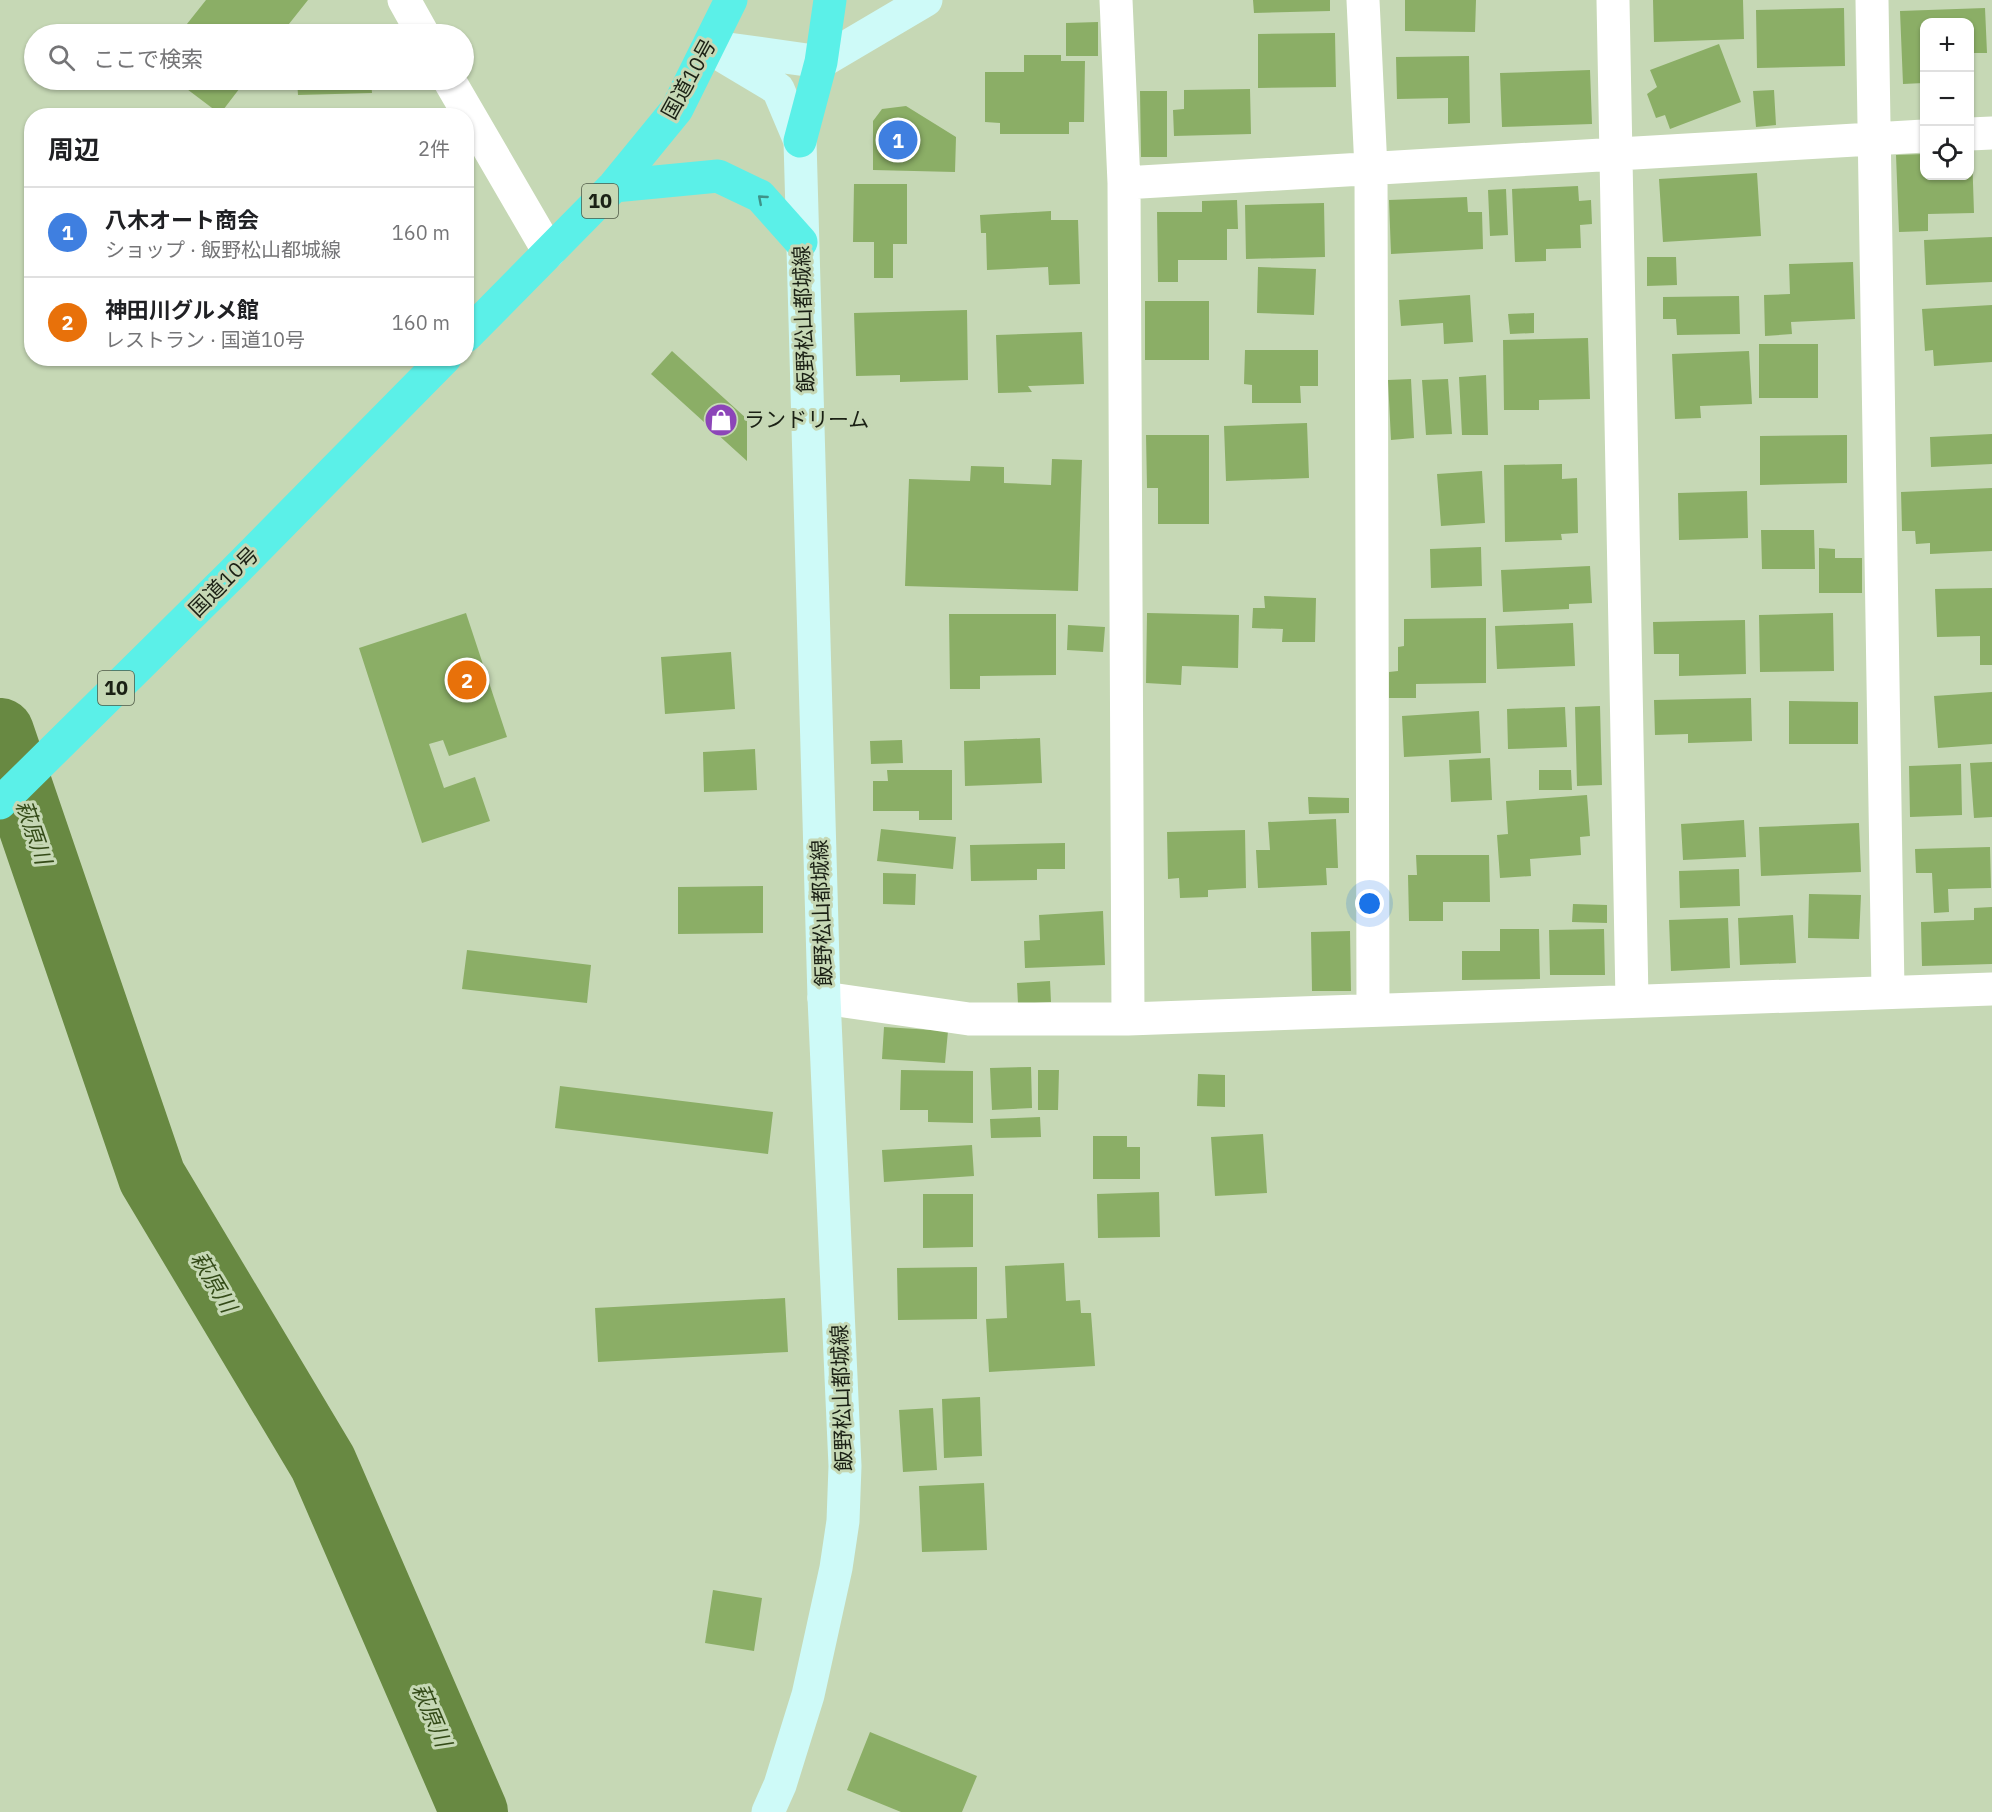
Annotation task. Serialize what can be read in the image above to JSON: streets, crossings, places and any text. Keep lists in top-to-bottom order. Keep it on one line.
{"streets":{"highway":["国道10号","10"],"main road":["飯野松山都城線"]},"crossings":[["国道10号","飯野松山都城線"]],"water":["萩原川"],"places":{"shop":["ランドリーム"]},"page":{"map_buttons":["+","−"],"search":"ここで検索","heading":["周辺","2件"],"pins":["1","2"],"list":[{"mark":"1","name":"八木オート商会","note":"ショップ · 飯野松山都城線","value":"160 m"},{"mark":"2","name":"神田川グルメ館","note":"レストラン · 国道10号","value":"160 m"}]}}
